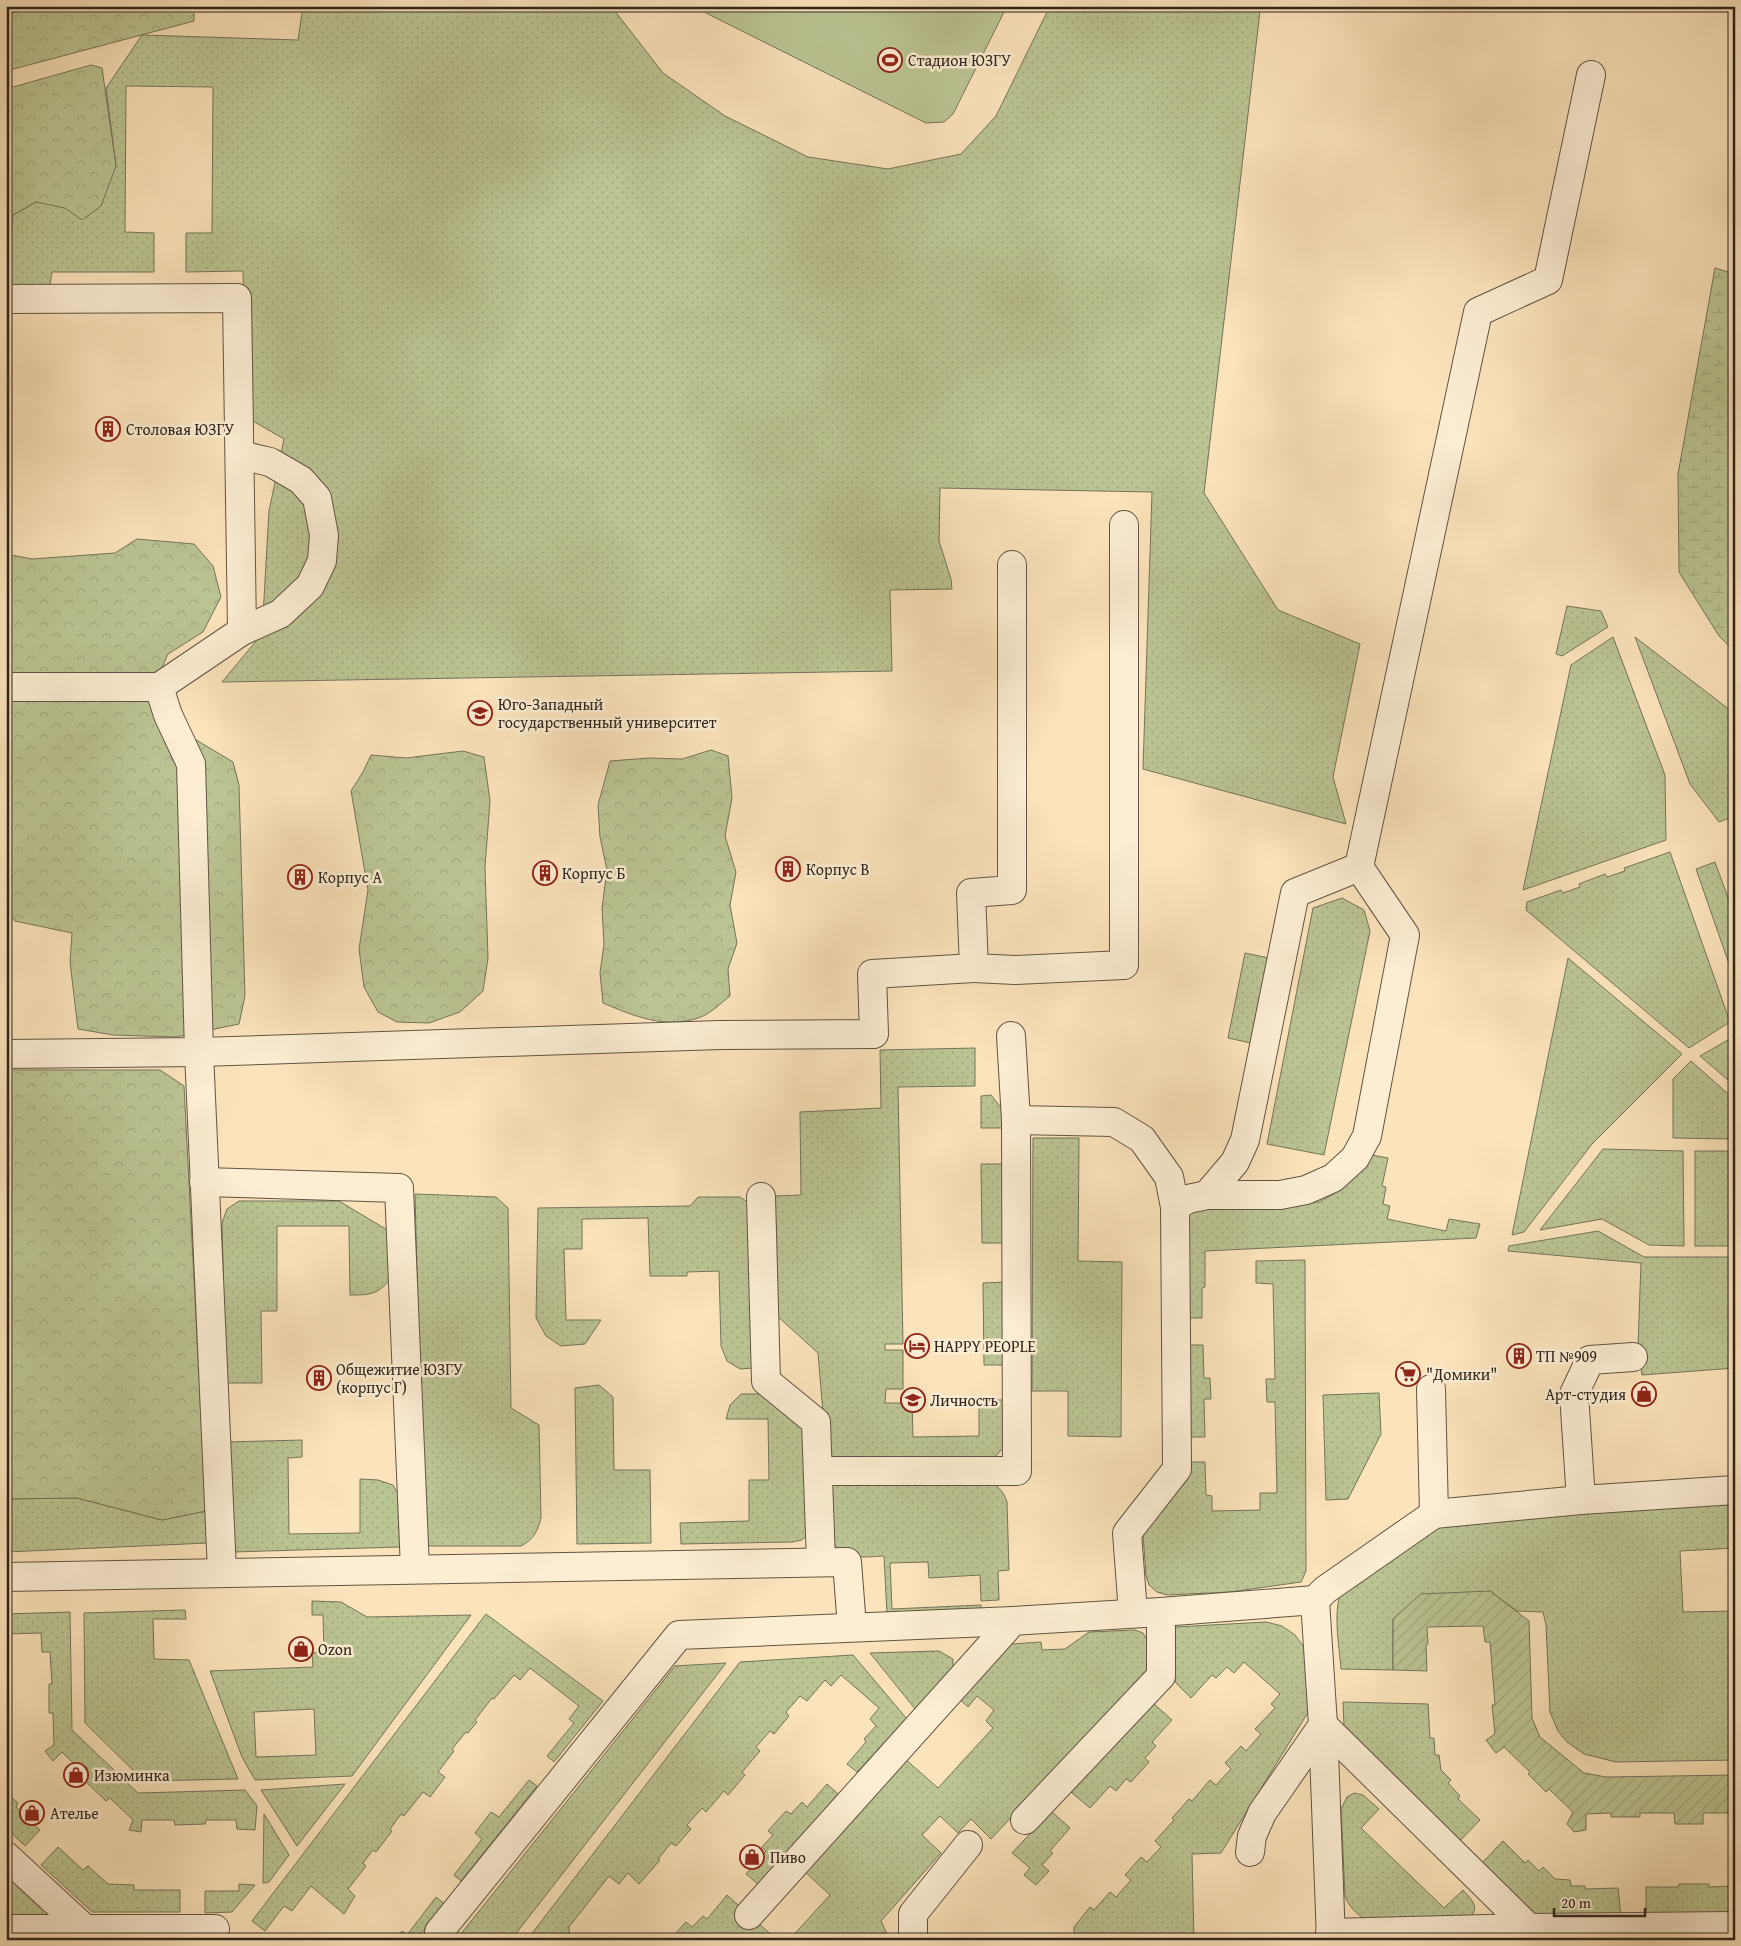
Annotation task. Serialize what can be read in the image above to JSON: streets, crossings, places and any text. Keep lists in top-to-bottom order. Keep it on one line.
{"places":{"sports":["Стадион ЮЗГУ"],"building":["Столовая ЮЗГУ","Корпус В","Корпус Б","Корпус А","ТП №909","Общежитие ЮЗГУ (корпус Г)"],"school or university":["Юго-Западный государственный университет","Личность"],"hotel":["HAPPY PEOPLE"],"supermarket":["\"Домики\""],"shop":["Арт-студия","Ozon","Изюминка","Ателье","Пиво"]},"scale_bar":"20 m"}
